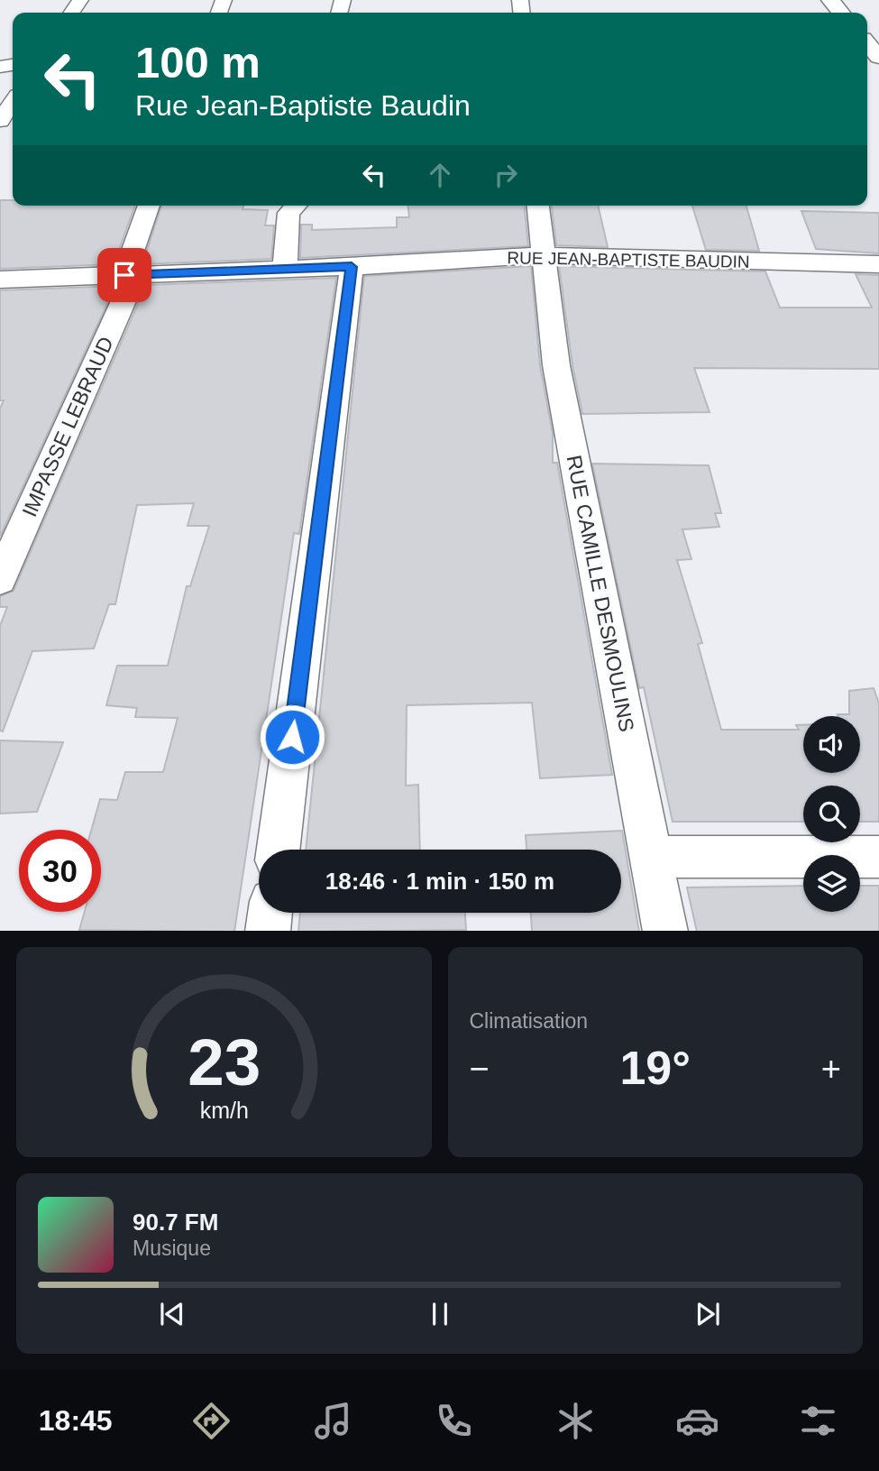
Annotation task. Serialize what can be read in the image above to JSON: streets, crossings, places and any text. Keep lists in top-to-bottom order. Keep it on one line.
{"streets":{"street":["RUE JEAN-BAPTISTE BAUDIN","IMPASSE LEBRAUD","RUE CAMILLE DESMOULINS"]},"crossings":[["RUE JEAN-BAPTISTE BAUDIN","IMPASSE LEBRAUD"],["RUE JEAN-BAPTISTE BAUDIN","RUE CAMILLE DESMOULINS"]],"page":{"turn":["100 m","Rue Jean-Baptiste Baudin"],"limit":"30","trip":"18:46 · 1 min · 150 m","tile":"Climatisation","heat":["−","19°","+"],"song":["90.7 FM","Musique"],"tabs":"18:45","gauge":["23","km/h"]}}
